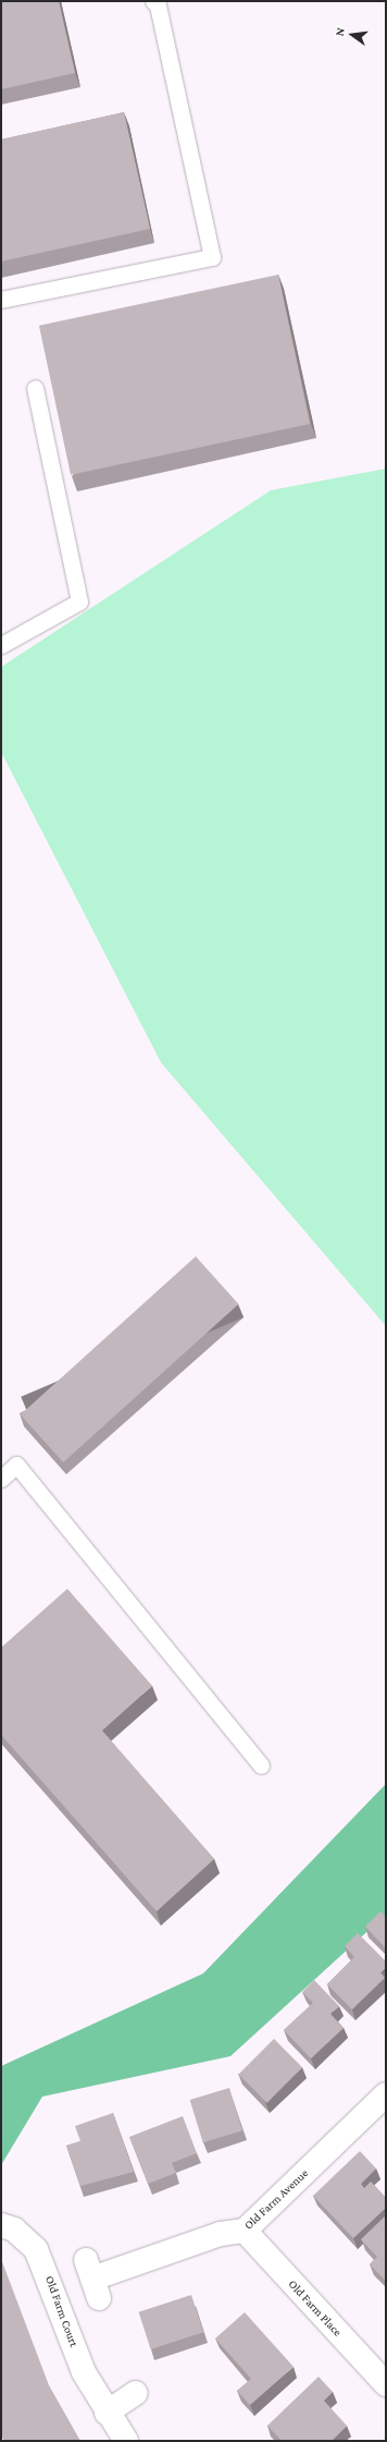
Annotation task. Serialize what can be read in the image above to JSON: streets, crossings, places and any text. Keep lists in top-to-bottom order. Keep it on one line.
{"streets":{"street":["Old Farm Avenue","Old Farm Place","Old Farm Court"]},"crossings":[["Old Farm Avenue","Old Farm Place"]],"north":"left"}
